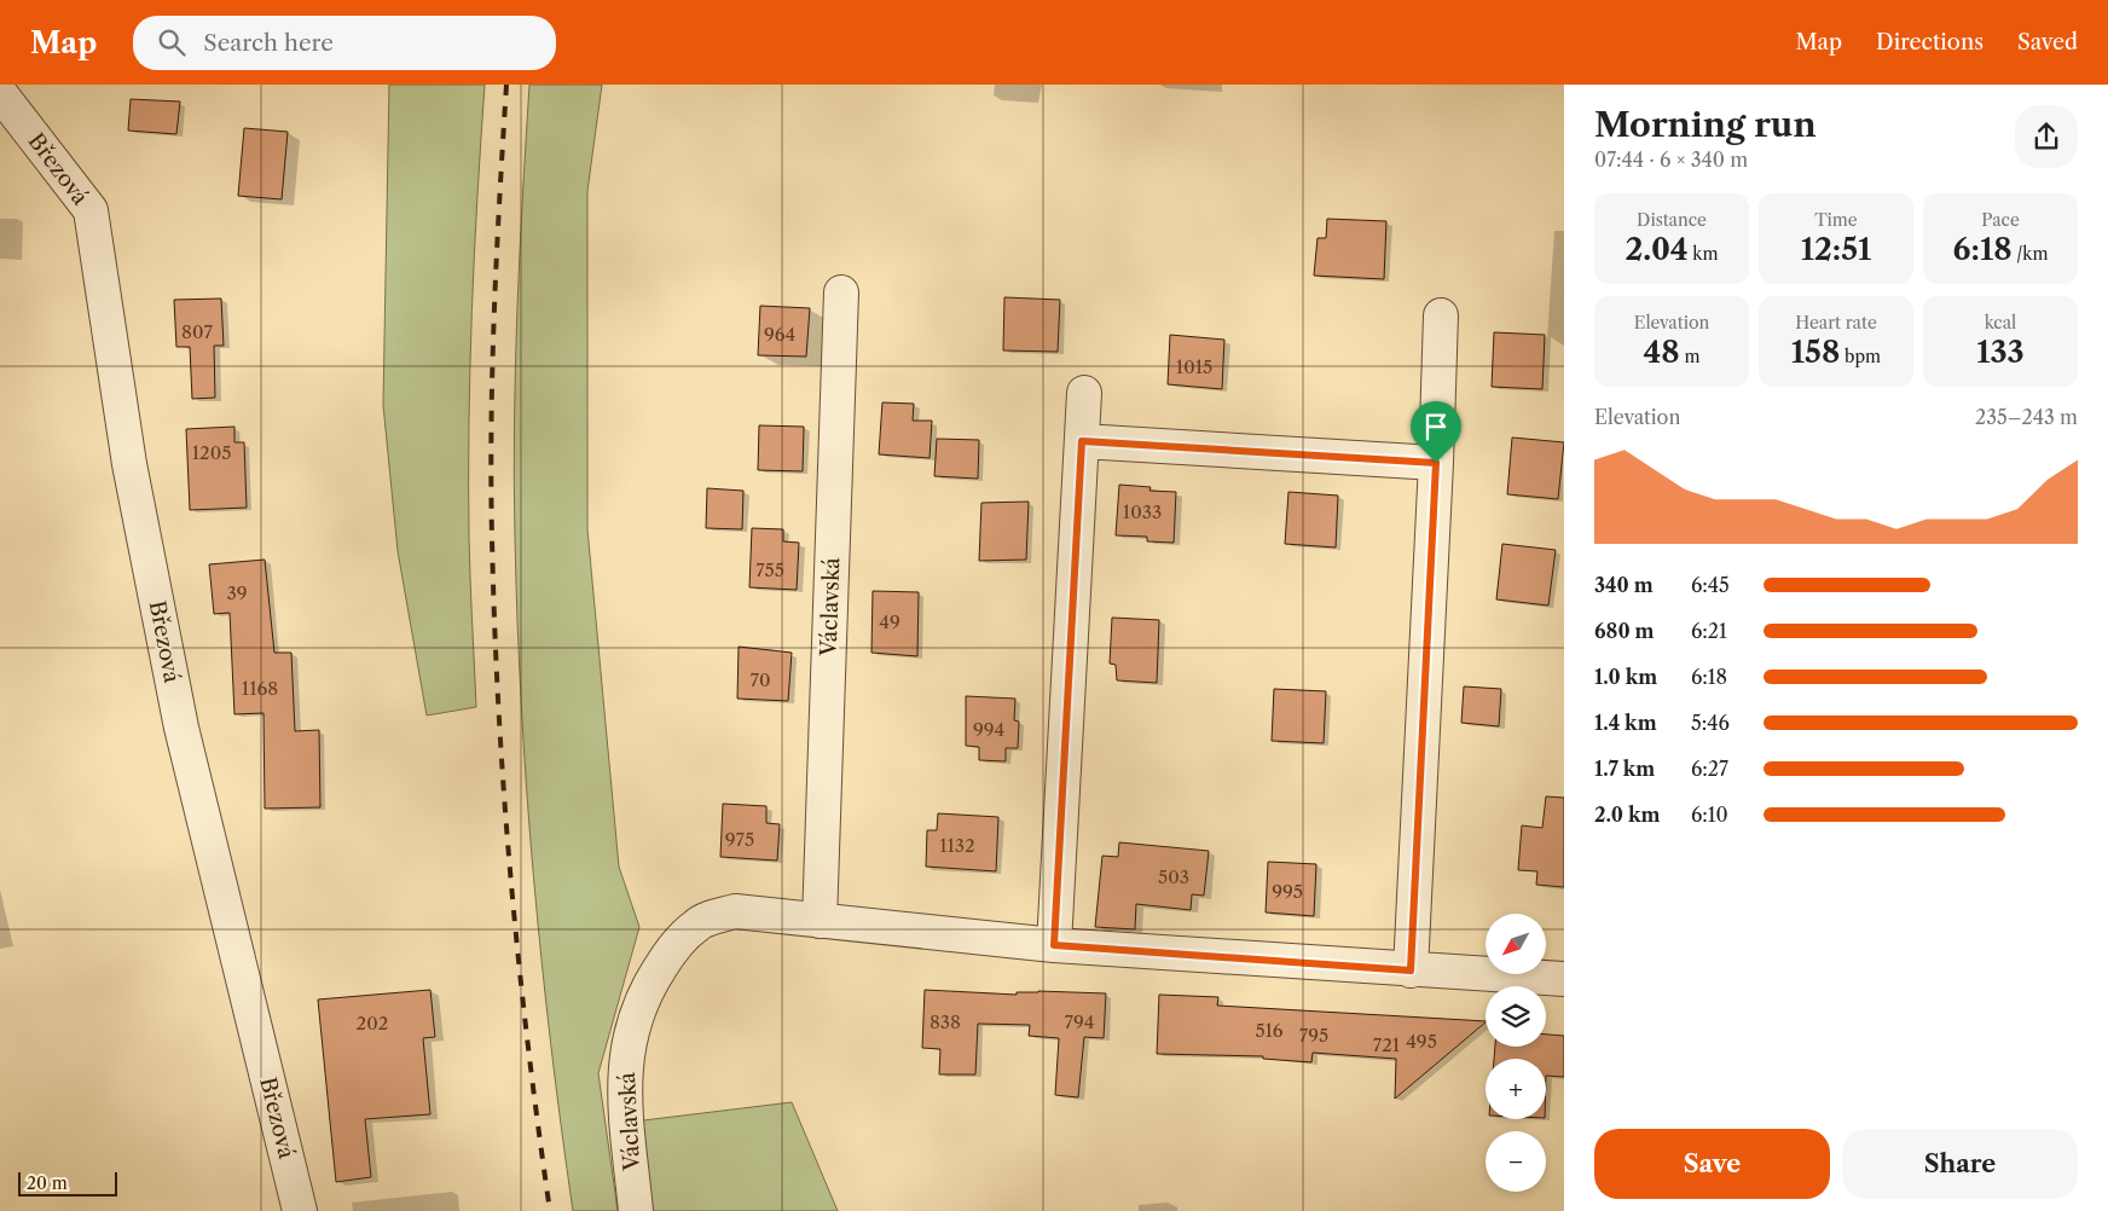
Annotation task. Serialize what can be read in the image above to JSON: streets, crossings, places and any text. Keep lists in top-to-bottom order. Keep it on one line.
{"streets":{"street":["Březová","Václavská"]},"house_numbers":["807","964","1015","1205","1033","755","39","49","70","1168","994","975","1132","503","995","838","794","202","516","795","495","721"],"scale_bar":"20 m","north":"bottom left","page":{"header":"Map","search":"Search here","nav":["Map","Directions","Saved"],"heading":["Morning run","07:44 · 6 × 340 m"],"stats":[["Distance","2.04 km"],["Time","12:51"],["Pace","6:18 /km"],["Elevation","48 m"],["Heart rate","158 bpm"],["kcal","133"]],"chart":["Elevation","235–243 m"],"list":[{"name":"340 m","note":"6:45"},{"name":"680 m","note":"6:21"},{"name":"1.0 km","note":"6:18"},{"name":"1.4 km","note":"5:46"},{"name":"1.7 km","note":"6:27"},{"name":"2.0 km","note":"6:10"}],"map_buttons":["+","−"],"buttons":["Save","Share"],"scale":"20 m"}}
